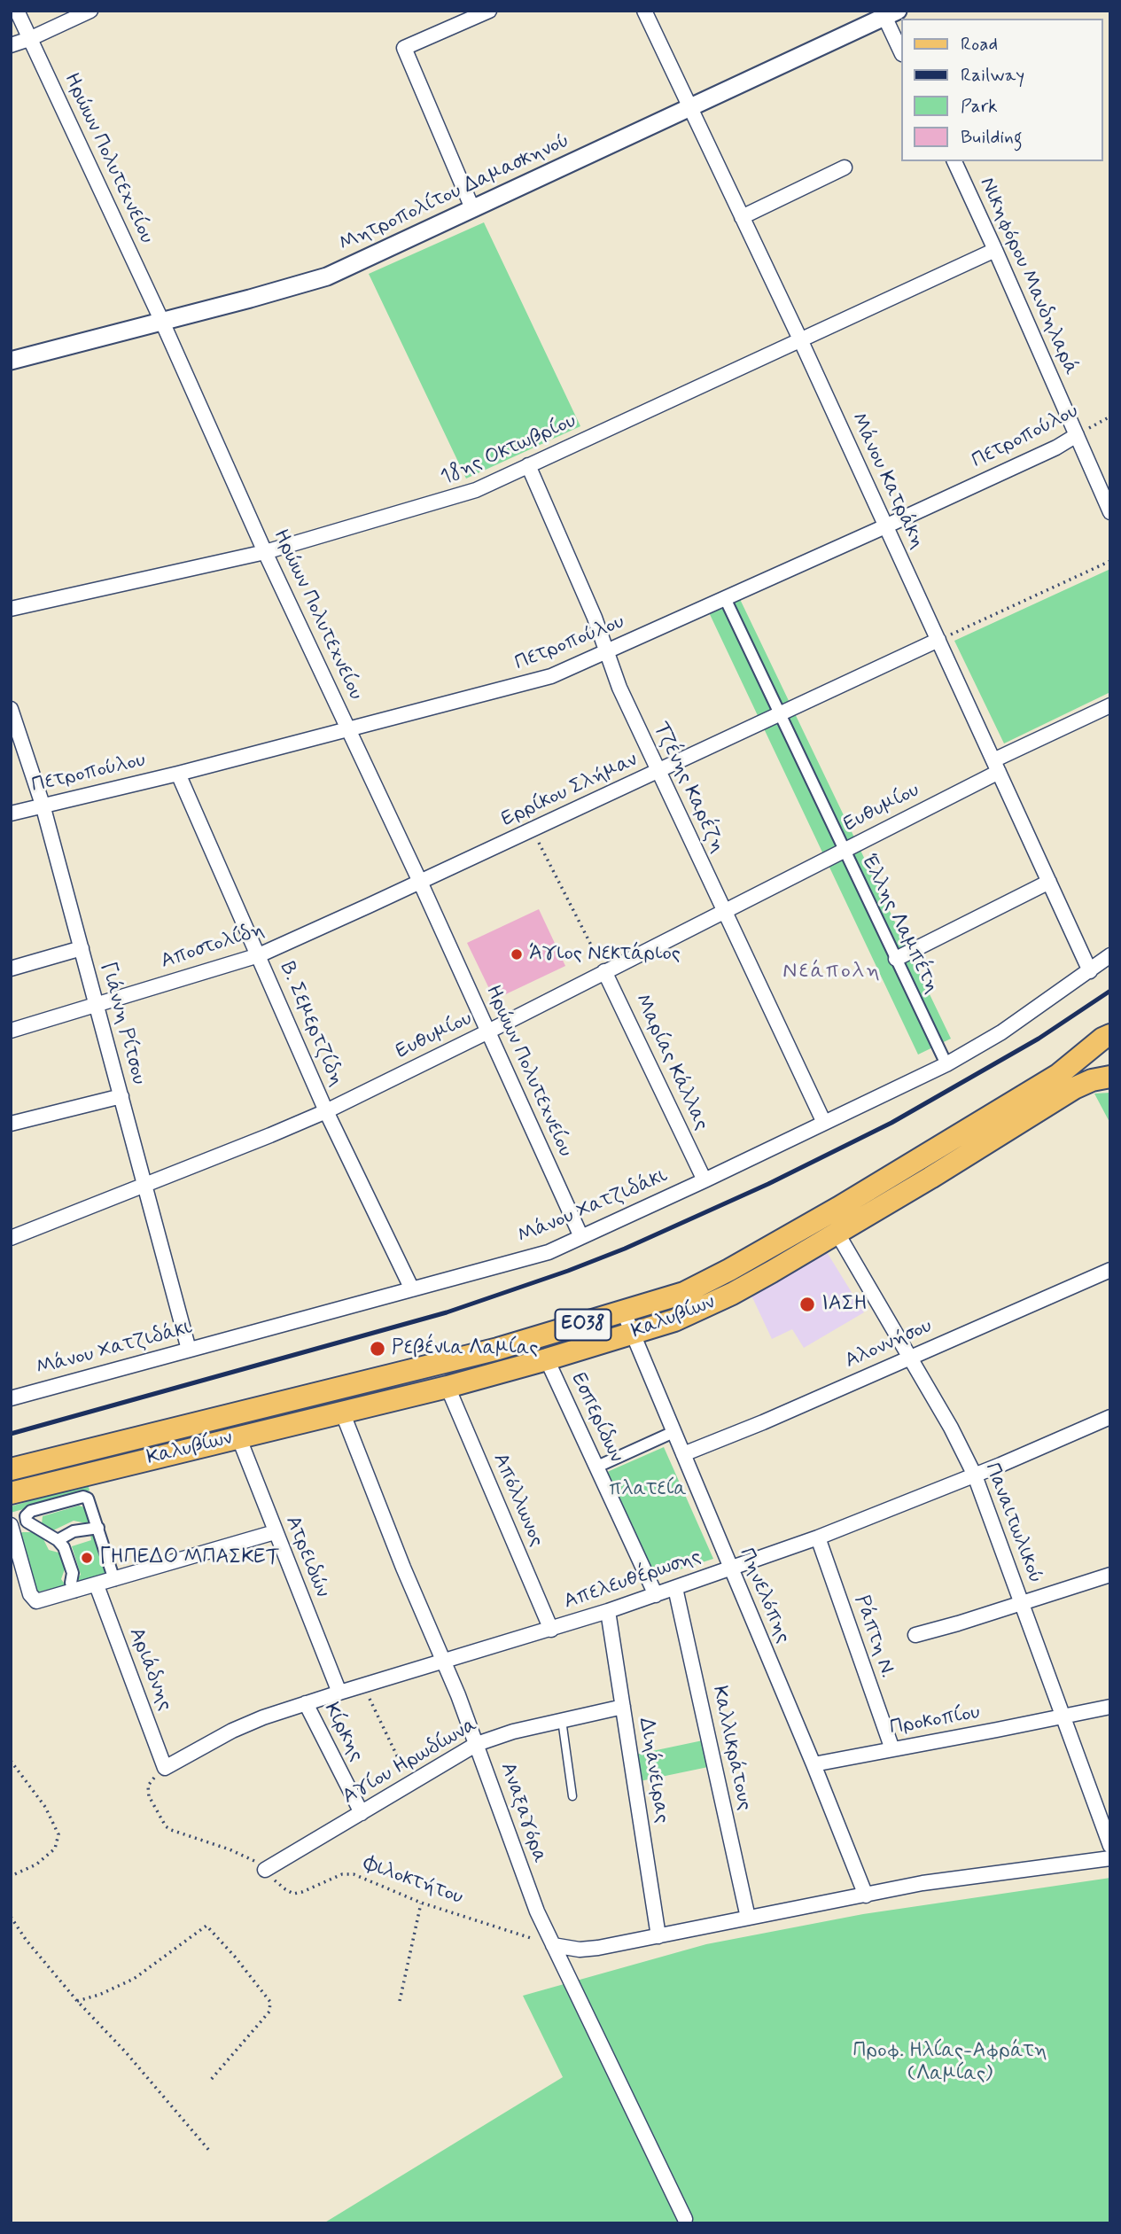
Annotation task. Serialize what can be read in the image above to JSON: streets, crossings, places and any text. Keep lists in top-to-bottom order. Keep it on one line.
{"streets":{"main road":["Καλυβίων","ΕΟ38"],"street":["Ηρώων Πολυτεχνείου","Μητροπολίτου Δαμασκηνού","Νικηφόρου Μανδηλαρά","Πετροπούλου","18ης Οκτωβρίου","Μάνου Κατράκη","Τζένης Καρέζη","Ερρίκου Σλήμαν","Ευθυμίου","Έλλης Λαμπέτη","Αποστολίδη","Γιάννη Ρίτσου","Β. Σεμερτζίδη","Μαρίας Κάλλας","Μάνου Χατζιδάκι","Αλοννήσου","Εσπερίδων","Απόλλωνος","Παναιτωλικού","Ατρειδών","Απελευθέρωσης","Πηνελόπης","Ράπτη Ν.","Αριάδνης","Προκοπίου","Κίρκης","Καλλικράτους","Αγίου Ηρωδίωνα","Διηάνειρας","Αναξαγόρα"],"path":["Φιλοκτήτου"]},"crossings":[["Ηρώων Πολυτεχνείου","Μητροπολίτου Δαμασκηνού"],["Ηρώων Πολυτεχνείου","Πετροπούλου"],["Ηρώων Πολυτεχνείου","18ης Οκτωβρίου"],["Ηρώων Πολυτεχνείου","Ερρίκου Σλήμαν"],["Ηρώων Πολυτεχνείου","Ευθυμίου"],["Ηρώων Πολυτεχνείου","Αποστολίδη"],["Ηρώων Πολυτεχνείου","Μάνου Χατζιδάκι"],["Μητροπολίτου Δαμασκηνού","Μάνου Κατράκη"],["Νικηφόρου Μανδηλαρά","Πετροπούλου"],["Νικηφόρου Μανδηλαρά","18ης Οκτωβρίου"],["Πετροπούλου","Μάνου Κατράκη"],["Πετροπούλου","Τζένης Καρέζη"],["Πετροπούλου","Έλλης Λαμπέτη"],["Πετροπούλου","Γιάννη Ρίτσου"],["Πετροπούλου","Β. Σεμερτζίδη"],["18ης Οκτωβρίου","Μάνου Κατράκη"],["18ης Οκτωβρίου","Τζένης Καρέζη"],["Μάνου Κατράκη","Ερρίκου Σλήμαν"],["Μάνου Κατράκη","Ευθυμίου"],["Μάνου Κατράκη","Μάνου Χατζιδάκι"],["Τζένης Καρέζη","Ερρίκου Σλήμαν"],["Τζένης Καρέζη","Ευθυμίου"],["Τζένης Καρέζη","Μάνου Χατζιδάκι"],["Ερρίκου Σλήμαν","Έλλης Λαμπέτη"],["Ερρίκου Σλήμαν","Αποστολίδη"],["Ευθυμίου","Έλλης Λαμπέτη"],["Ευθυμίου","Γιάννη Ρίτσου"],["Ευθυμίου","Β. Σεμερτζίδη"],["Ευθυμίου","Μαρίας Κάλλας"],["Έλλης Λαμπέτη","Μάνου Χατζιδάκι"],["Αποστολίδη","Γιάννη Ρίτσου"],["Αποστολίδη","Β. Σεμερτζίδη"],["Γιάννη Ρίτσου","Μάνου Χατζιδάκι"],["Β. Σεμερτζίδη","Μάνου Χατζιδάκι"],["Μαρίας Κάλλας","Μάνου Χατζιδάκι"],["Καλυβίων","ΕΟ38"],["Καλυβίων","Εσπερίδων"],["Καλυβίων","Απόλλωνος"],["Καλυβίων","Παναιτωλικού"],["Καλυβίων","Ατρειδών"],["Καλυβίων","Πηνελόπης"],["Καλυβίων","Αναξαγόρα"],["Αλοννήσου","Παναιτωλικού"],["Αλοννήσου","Πηνελόπης"],["Εσπερίδων","Απελευθέρωσης"],["Απόλλωνος","Απελευθέρωσης"],["Παναιτωλικού","Απελευθέρωσης"],["Παναιτωλικού","Προκοπίου"],["Ατρειδών","Απελευθέρωσης"],["Απελευθέρωσης","Πηνελόπης"],["Απελευθέρωσης","Ράπτη Ν."],["Απελευθέρωσης","Αριάδνης"],["Απελευθέρωσης","Κίρκης"],["Απελευθέρωσης","Καλλικράτους"],["Απελευθέρωσης","Διηάνειρας"],["Απελευθέρωσης","Αναξαγόρα"],["Απελευθέρωσης","Φιλοκτήτου"],["Πηνελόπης","Προκοπίου"],["Ράπτη Ν.","Προκοπίου"],["Αριάδνης","Φιλοκτήτου"],["Κίρκης","Αγίου Ηρωδίωνα"],["Αγίου Ηρωδίωνα","Διηάνειρας"],["Αγίου Ηρωδίωνα","Αναξαγόρα"],["Αγίου Ηρωδίωνα","Φιλοκτήτου"],["Αναξαγόρα","Φιλοκτήτου"]],"districts":["Νεάπολη"],"parks":["πλατεία","Προφ. Ηλίας-Αφράτη (Λαμίας)"],"places":["Άγιος Νεκτάριος","ΙΑΣΗ","Ρεβένια Λαμίας","ΓΗΠΕΔΟ ΜΠΑΣΚΕΤ"],"legend":["Road","Railway","Park","Building"]}
